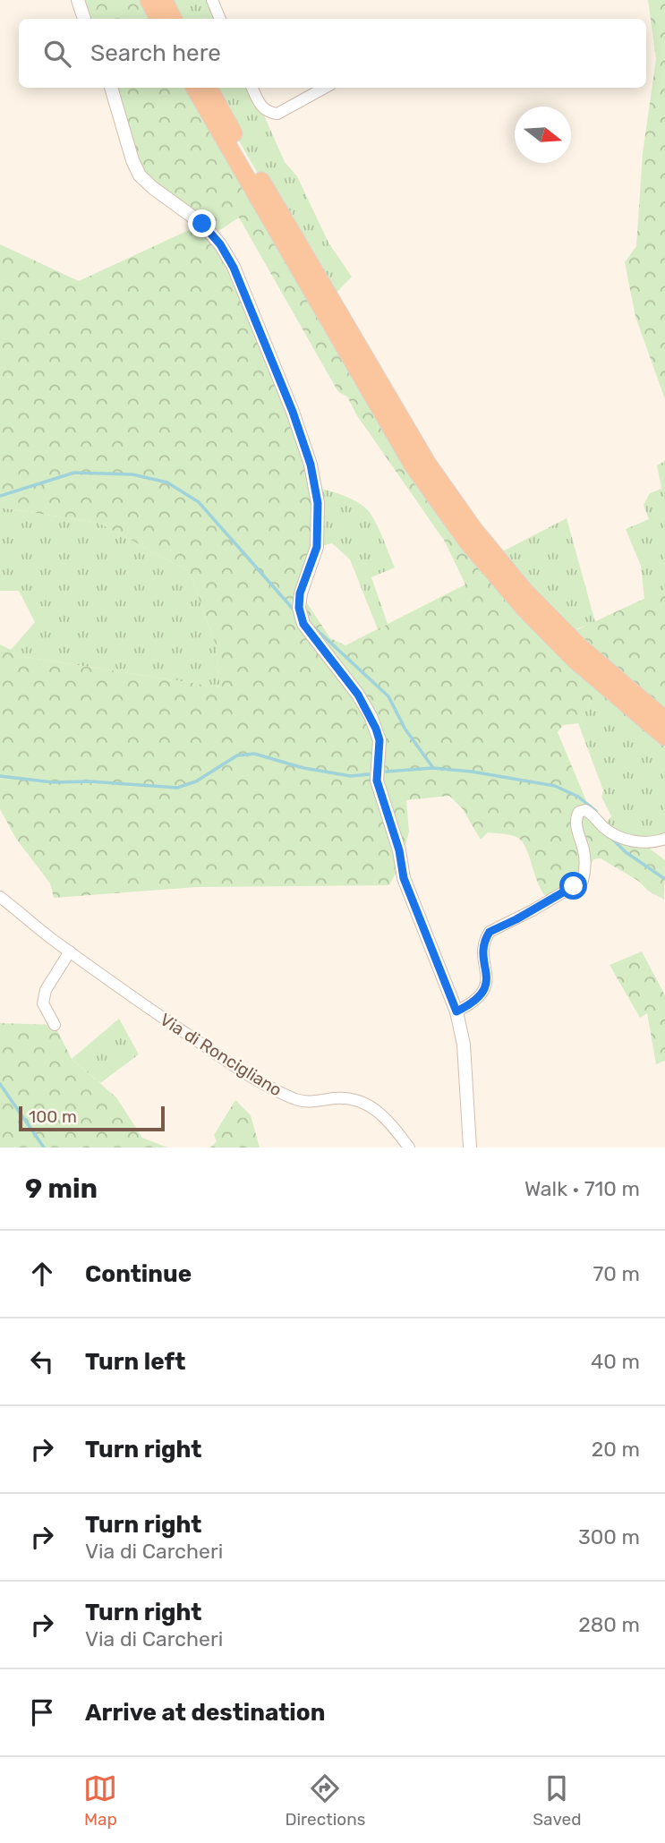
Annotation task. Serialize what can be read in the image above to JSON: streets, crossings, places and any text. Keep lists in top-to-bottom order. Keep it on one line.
{"streets":{"street":["Via di Roncigliano"]},"scale_bar":"100 m","north":"right","page":{"search":"Search here","scale":"100 m","heading":["9 min","Walk · 710 m"],"list":[["Continue","70 m"],["Turn left","40 m"],["Turn right","20 m"],["Turn right","Via di Carcheri","300 m"],["Turn right","Via di Carcheri","280 m"],"Arrive at destination"],"nav":["Map","Directions","Saved"]}}
